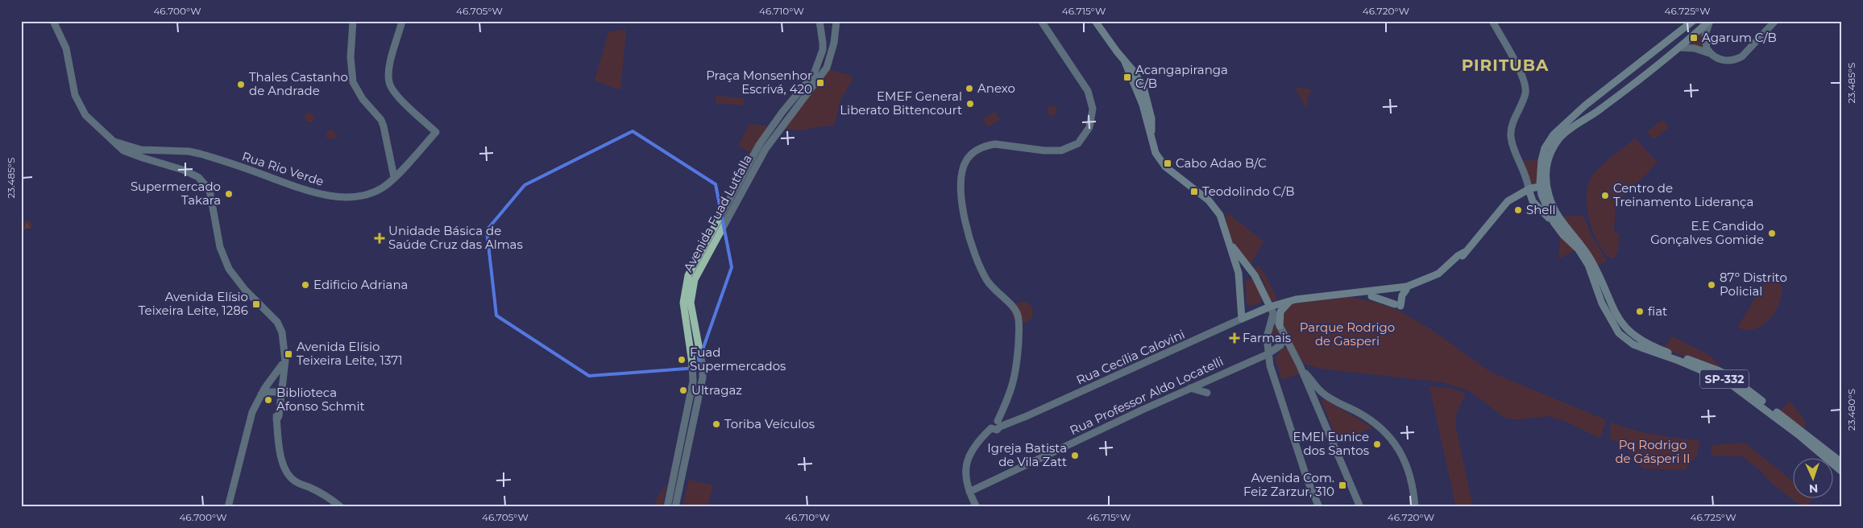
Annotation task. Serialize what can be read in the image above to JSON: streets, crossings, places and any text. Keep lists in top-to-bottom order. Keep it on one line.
{"streets":{"main road":["Rua Rio Verde","Avenida Fuad Lutfalla","Rua Cecília Calovini","SP-332","Rua Professor Aldo Locatelli"]},"crossings":[["Rua Cecília Calovini","Rua Professor Aldo Locatelli"]],"districts":["PIRITUBA"],"parks":["Parque Rodrigo de Gasperi","Pq Rodrigo de Gásperi II"],"places":{"transit":["Agarum C/B","Acangapiranga C/B","Praça Monsenhor Escrivá, 420","Cabo Adao B/C","Teodolindo C/B","Avenida Elísio Teixeira Leite, 1286","Avenida Elísio Teixeira Leite, 1371","Avenida Com. Feiz Zarzur, 310"],"other":["Thales Castanho de Andrade","Anexo","EMEF General Liberato Bittencourt","Supermercado Takara","Centro de Treinamento Liderança","Shell","E.E Candido Gonçalves Gomide","Edificio Adriana","87º Distrito Policial","fiat","Fuad Supermercados","Ultragaz","Biblioteca Afonso Schmit","Toriba Veículos","EMEI Eunice dos Santos","Igreja Batista de Vila Zatt"],"health":["Unidade Básica de Saúde Cruz das Almas","Farmais"]},"north":"bottom","coordinates":["46.700°W","46.705°W","46.710°W","46.715°W","46.720°W","46.725°W","23.485°S","23.480°S"]}
